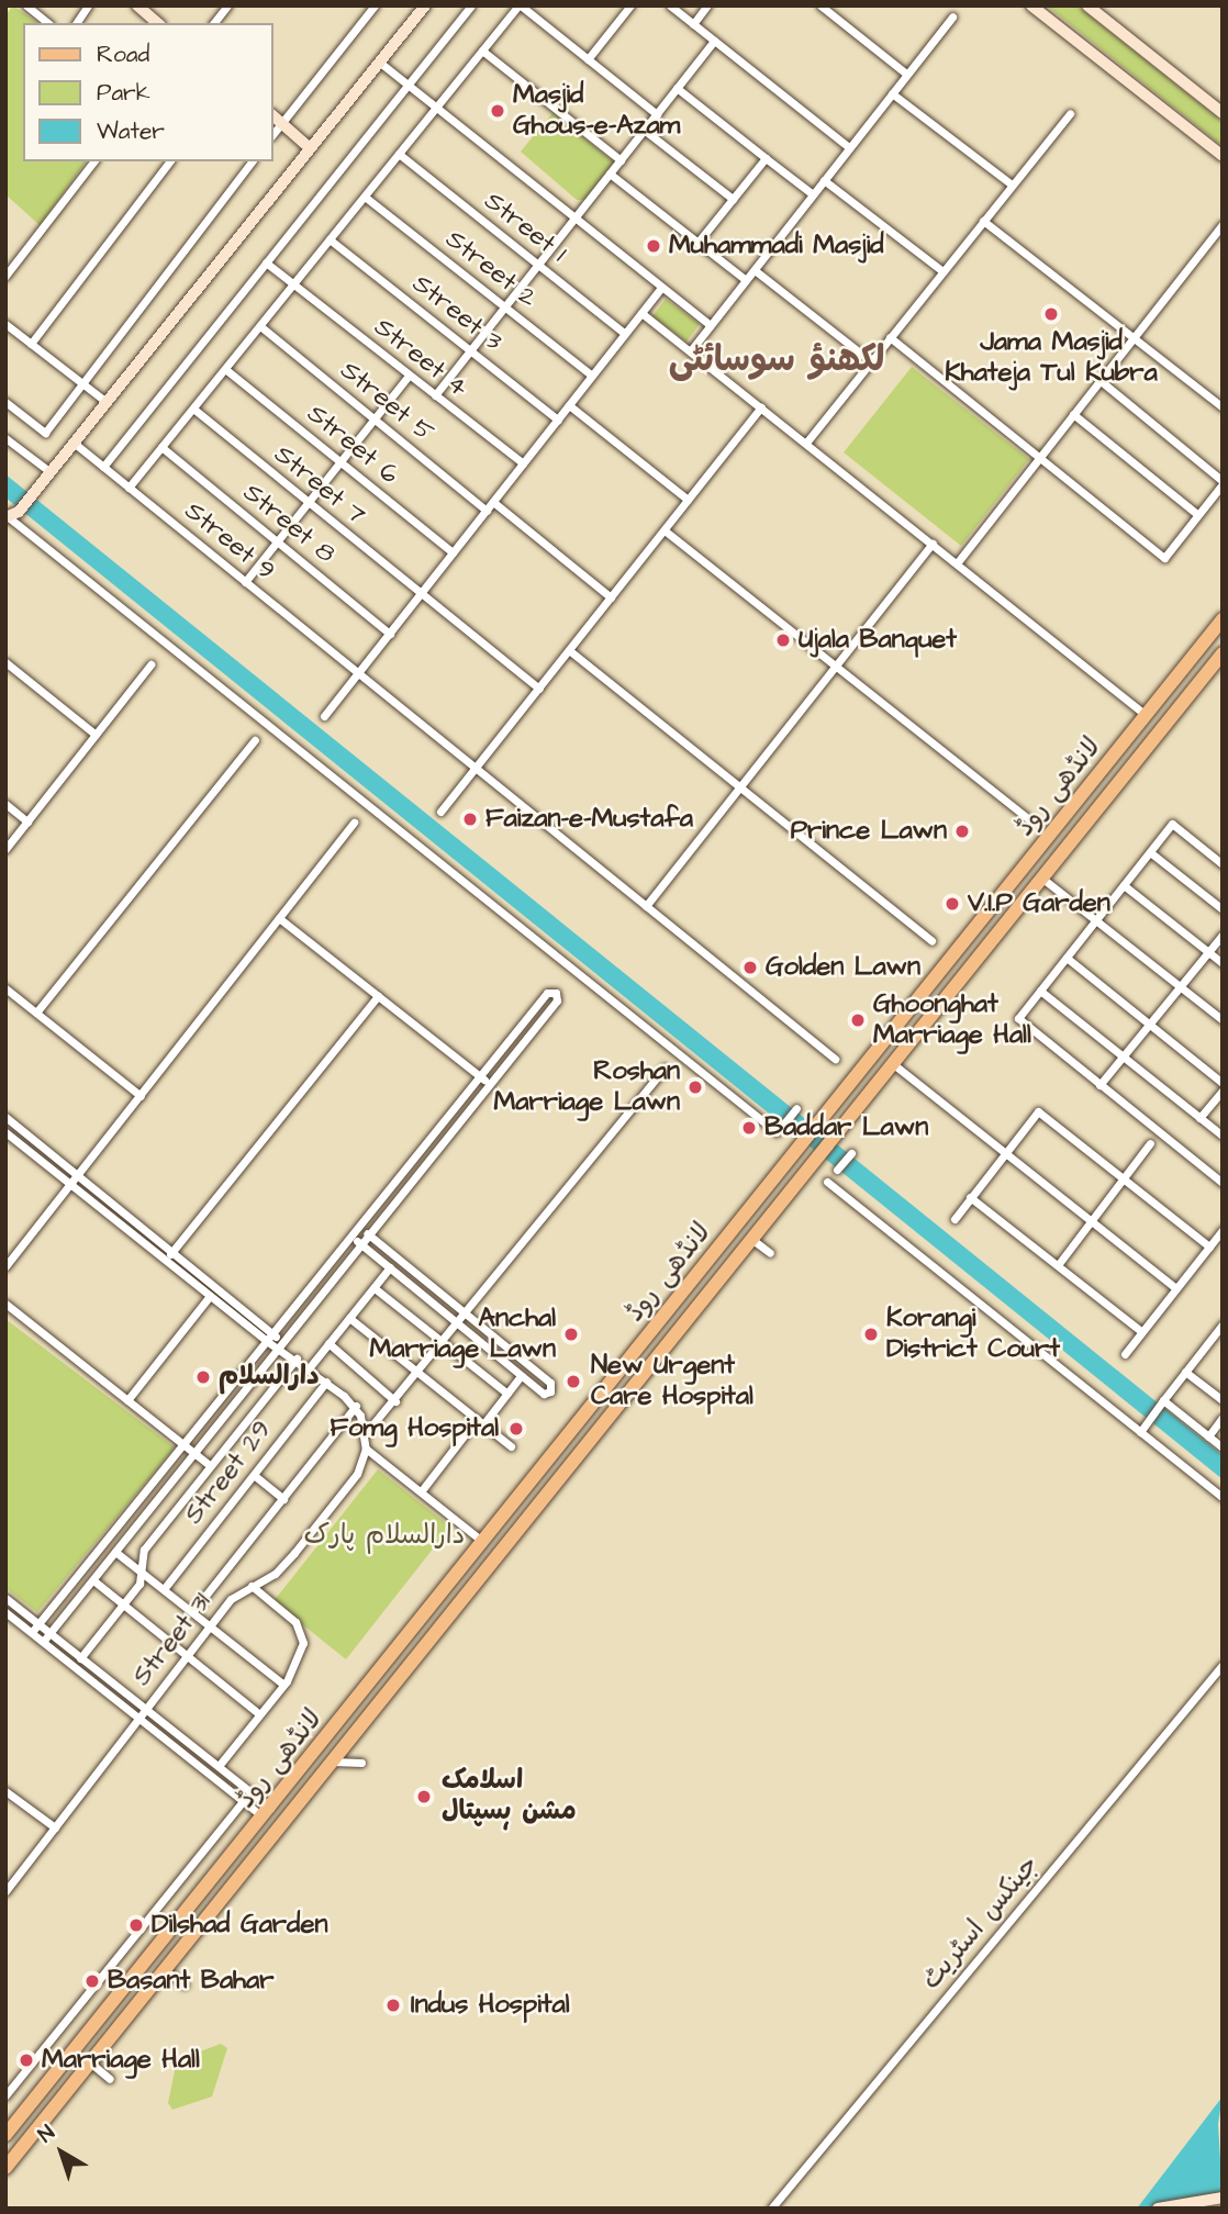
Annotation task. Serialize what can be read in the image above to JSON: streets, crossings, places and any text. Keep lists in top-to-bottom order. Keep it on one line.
{"streets":{"main road":["لانڈھی روڈ"],"street":["Street 1","Street 2","Street 3","Street 4","Street 5","Street 6","Street 7","Street 8","Street 9","Street 29","Street 31","جینکس اسٹریٹ"]},"districts":["لکھنؤ سوسائٹی"],"parks":["دارالسلام پارک"],"places":["Masjid Ghous-e-Azam","Muhammadi Masjid","Jama Masjid Khateja Tul Kubra","Ujala Banquet","Faizan-e-Mustafa","Prince Lawn","V.I.P Garden","Golden Lawn","Ghoonghat Marriage Hall","Roshan Marriage Lawn","Baddar Lawn","Anchal Marriage Lawn","Korangi District Court","دارالسلام","New Urgent Care Hospital","Fomg Hospital","اسلامک مشن ہسپتال","Dilshad Garden","Basant Bahar","Indus Hospital","Marriage Hall"],"legend":["Road","Park","Water"],"north":"top left"}
